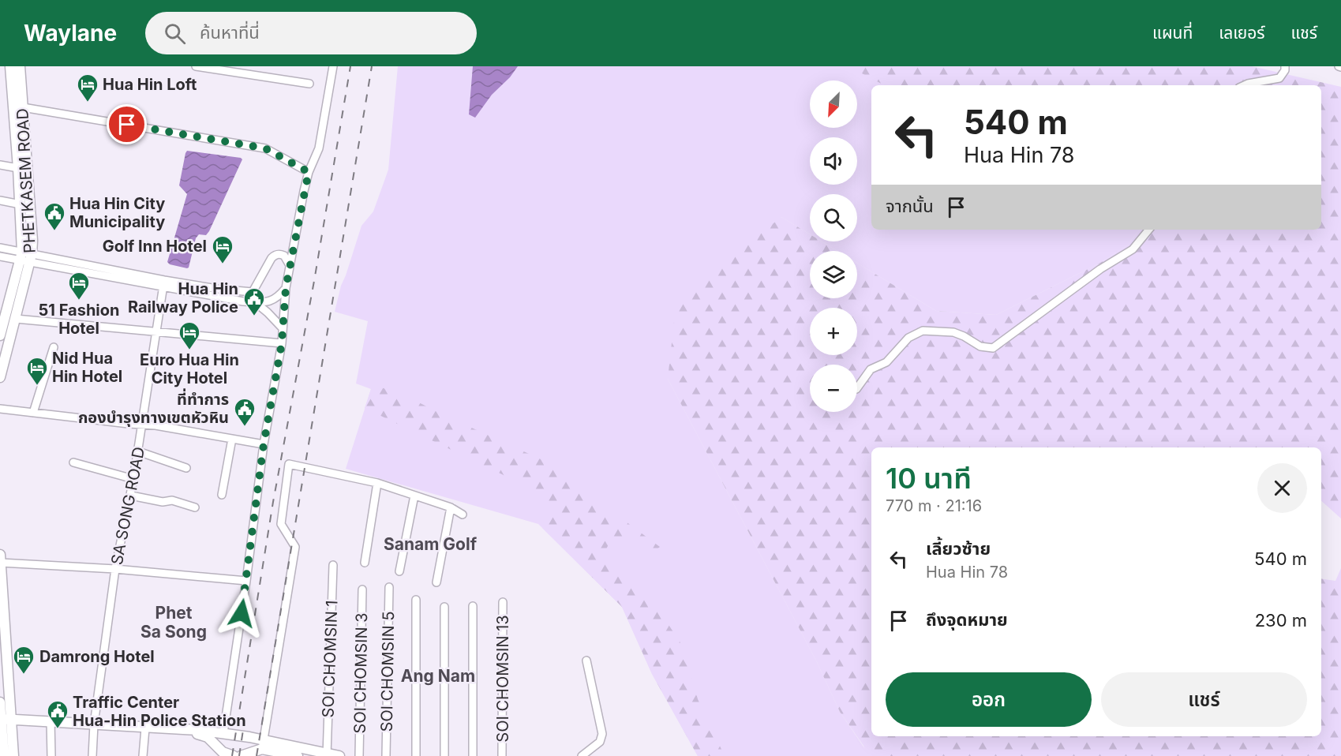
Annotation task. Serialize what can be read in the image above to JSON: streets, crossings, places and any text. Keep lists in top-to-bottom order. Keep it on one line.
{"streets":{"main road":["PHETKASEM ROAD"],"street":["SA SONG ROAD","SOI CHOMSIN 1","SOI CHOMSIN 5","SOI CHOMSIN 3","SOI CHOMSIN 13"]},"districts":["Sanam Golf","Phet Sa Song","Ang Nam"],"places":{"hotel":["Hua Hin Loft","Golf Inn Hotel","51 Fashion Hotel","Euro Hua Hin City Hotel","Nid Hua Hin Hotel","Damrong Hotel"],"public building":["Hua Hin City Municipality","Hua Hin Railway Police","ที่ทำการ กองบำรุงทางเขตหัวหิน","Traffic Center Hua-Hin Police Station"]},"north":"bottom left","page":{"header":"Waylane","search":"ค้นหาที่นี่","nav":["แผนที่","เลเยอร์","แชร์"],"map_buttons":["+","−"],"turn":["540 m","Hua Hin 78"],"then":"จากนั้น","heading":["10 นาที","770 m · 21:16"],"list":[{"name":"เลี้ยวซ้าย","note":"Hua Hin 78","value":"540 m"},{"name":"ถึงจุดหมาย","value":"230 m"}],"buttons":["ออก","แชร์"]}}
